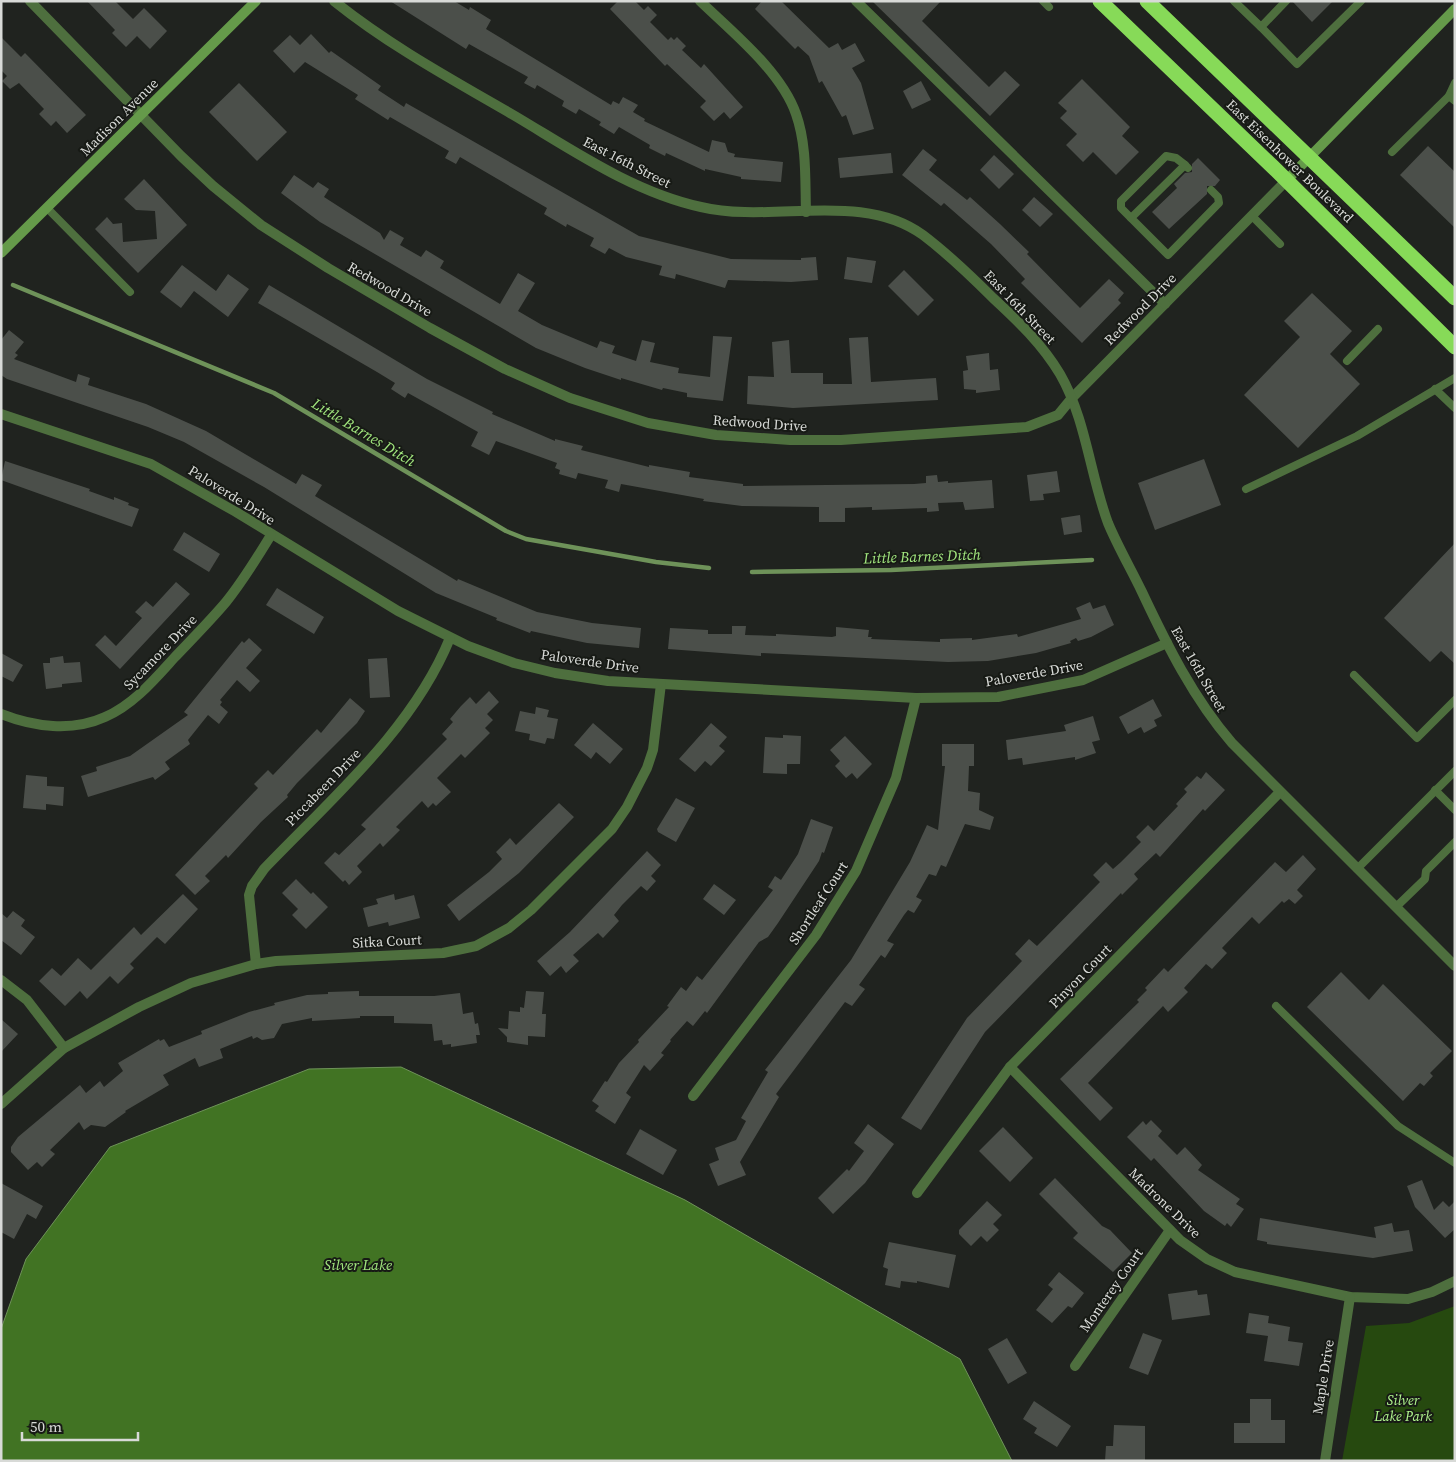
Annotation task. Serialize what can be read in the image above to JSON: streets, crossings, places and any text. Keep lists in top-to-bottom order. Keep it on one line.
{"streets":{"highway":["East Eisenhower Boulevard"],"main road":["Madison Avenue","Redwood Drive"],"street":["East 16th Street","Paloverde Drive","Sycamore Drive","Piccabeen Drive","Shortleaf Court","Sitka Court","Pinyon Court","Madrone Drive","Monterey Court","Maple Drive"]},"crossings":[["Madison Avenue","Redwood Drive"],["East Eisenhower Boulevard","Redwood Drive"],["East 16th Street","Redwood Drive"],["East 16th Street","Paloverde Drive"],["East 16th Street","Pinyon Court"],["Paloverde Drive","Sycamore Drive"],["Paloverde Drive","Piccabeen Drive"],["Paloverde Drive","Shortleaf Court"],["Paloverde Drive","Sitka Court"],["Piccabeen Drive","Sitka Court"],["Pinyon Court","Madrone Drive"],["Madrone Drive","Monterey Court"],["Madrone Drive","Maple Drive"]],"water":["Little Barnes Ditch","Silver Lake"],"parks":["Silver Lake Park"],"scale_bar":"50 m"}
